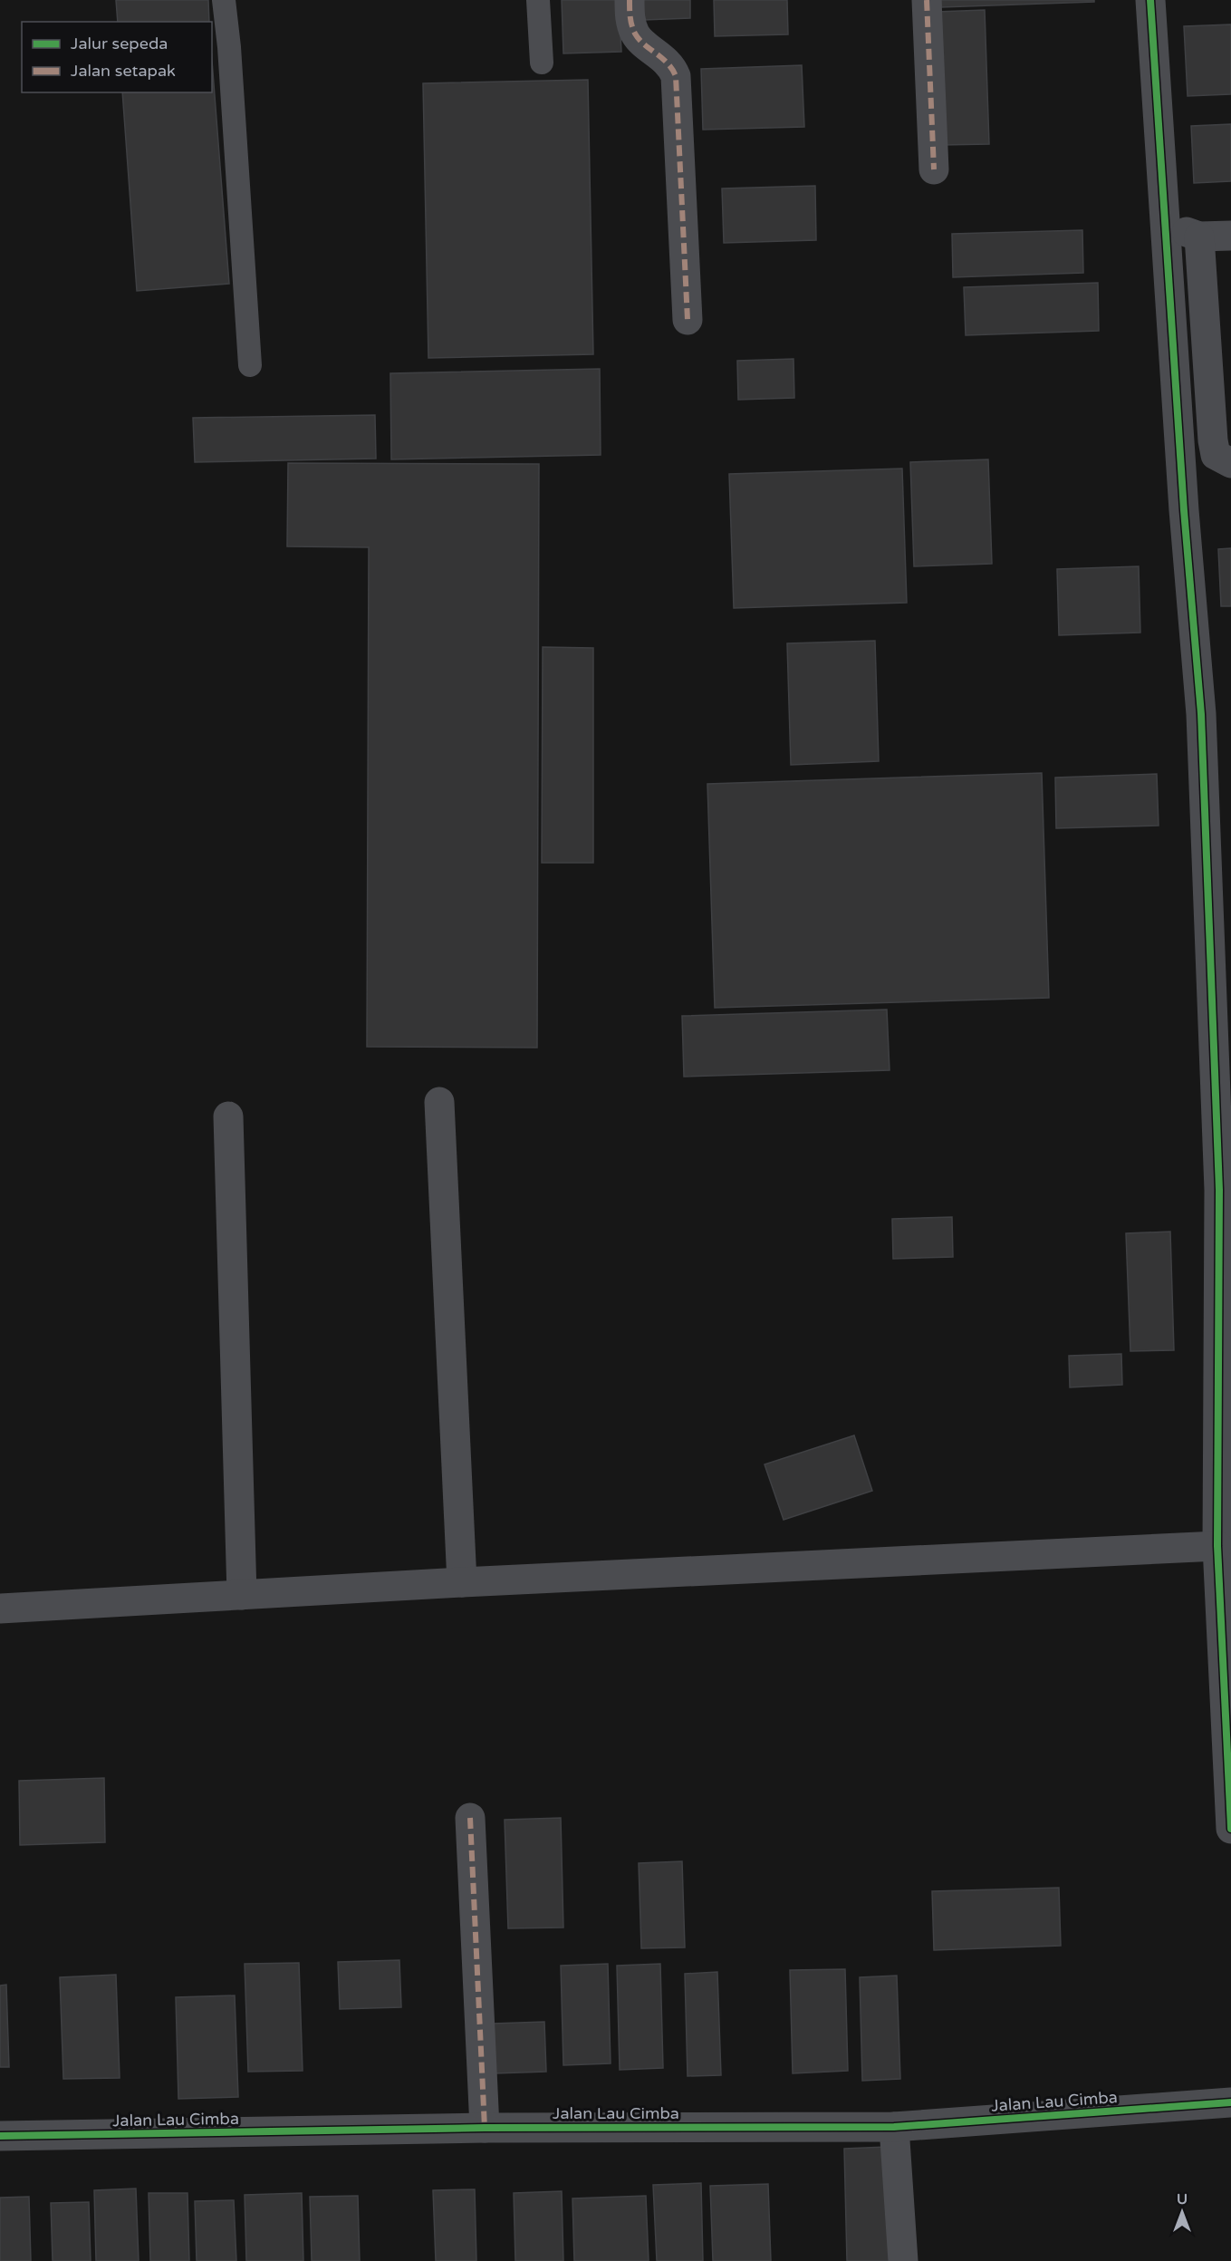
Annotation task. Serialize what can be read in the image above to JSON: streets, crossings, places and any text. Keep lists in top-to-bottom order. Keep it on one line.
{"streets":{"street":["Jalan Lau Cimba"]},"legend":["Jalur sepeda","Jalan setapak"],"north":"top"}
